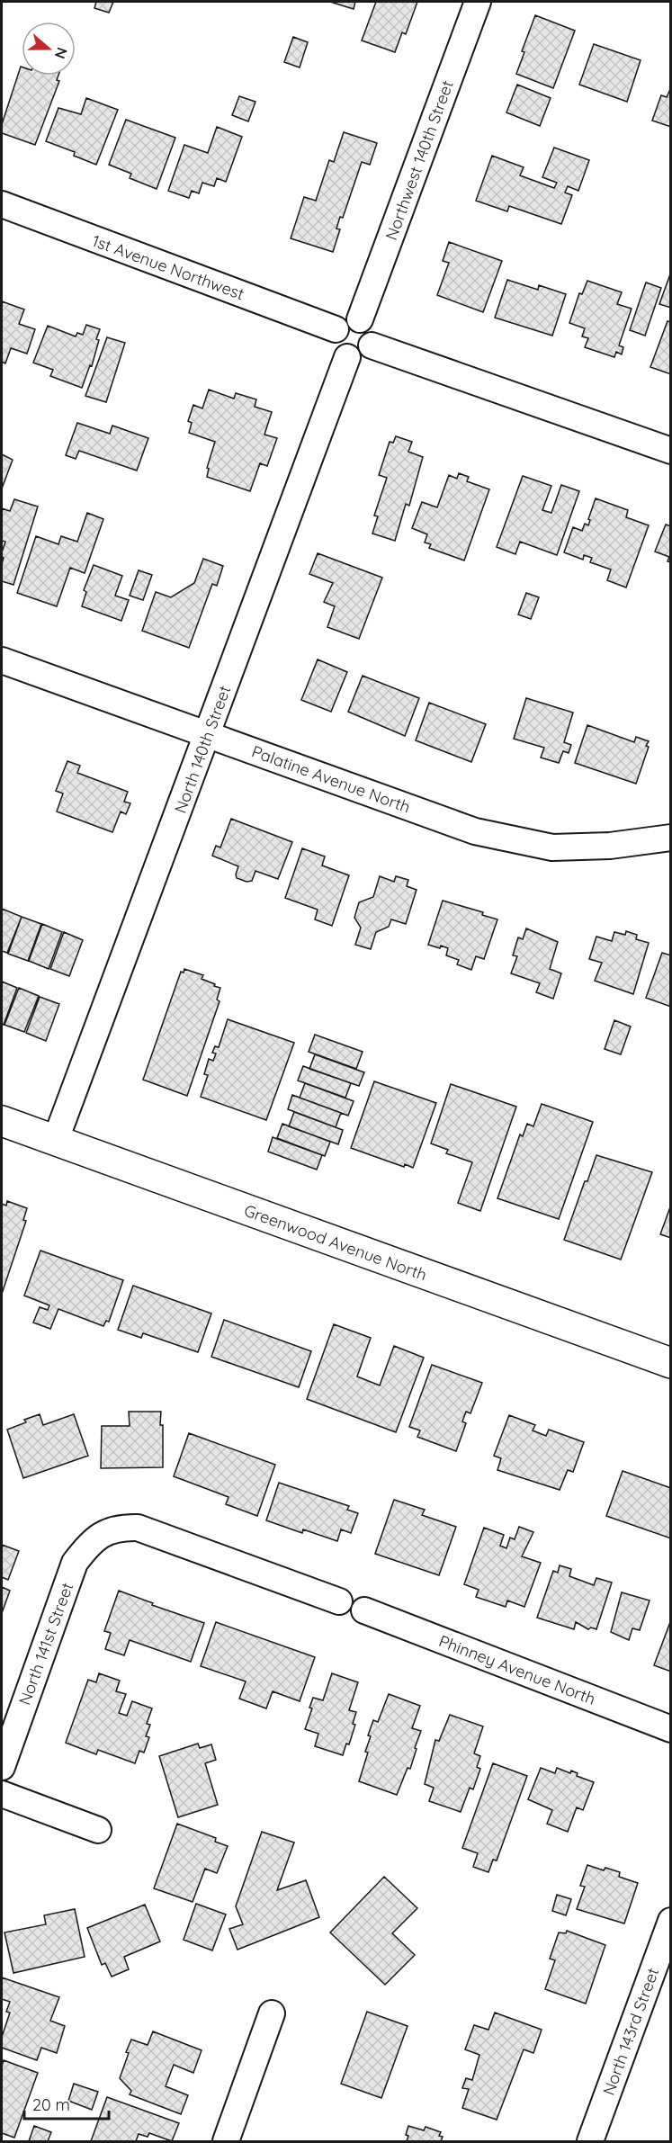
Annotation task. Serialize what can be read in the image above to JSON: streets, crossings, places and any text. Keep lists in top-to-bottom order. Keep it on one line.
{"streets":{"main road":["Greenwood Avenue North"],"street":["Northwest 140th Street","1st Avenue Northwest","North 140th Street","Palatine Avenue North","North 141st Street","Phinney Avenue North","North 143rd Street"]},"crossings":[["Northwest 140th Street","1st Avenue Northwest"],["Northwest 140th Street","North 140th Street"],["1st Avenue Northwest","North 140th Street"],["North 140th Street","Palatine Avenue North"],["North 140th Street","Greenwood Avenue North"]],"scale_bar":"20 m","north":"right"}
